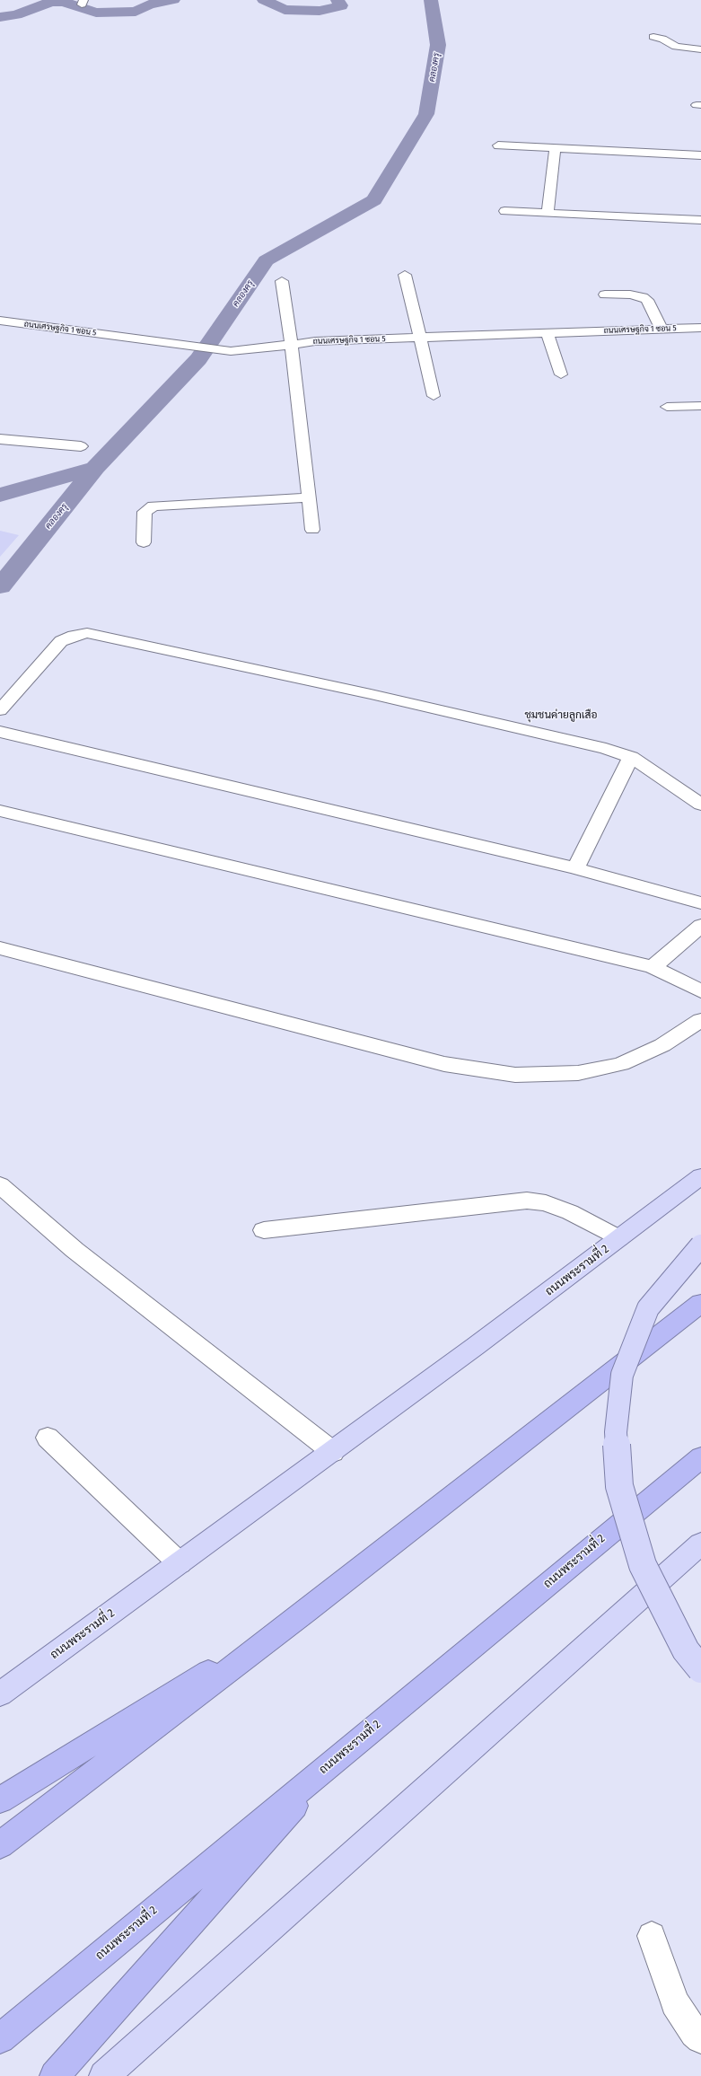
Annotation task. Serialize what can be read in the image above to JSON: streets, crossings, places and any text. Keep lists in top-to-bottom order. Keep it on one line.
{"streets":{"highway":["ถนนพระรามที่ 2"],"street":["ถนนเศรษฐกิจ 1 ซอน 5"]},"districts":["ชุมชนค่ายลูกเสือ"],"water":["คลองครุ"]}
